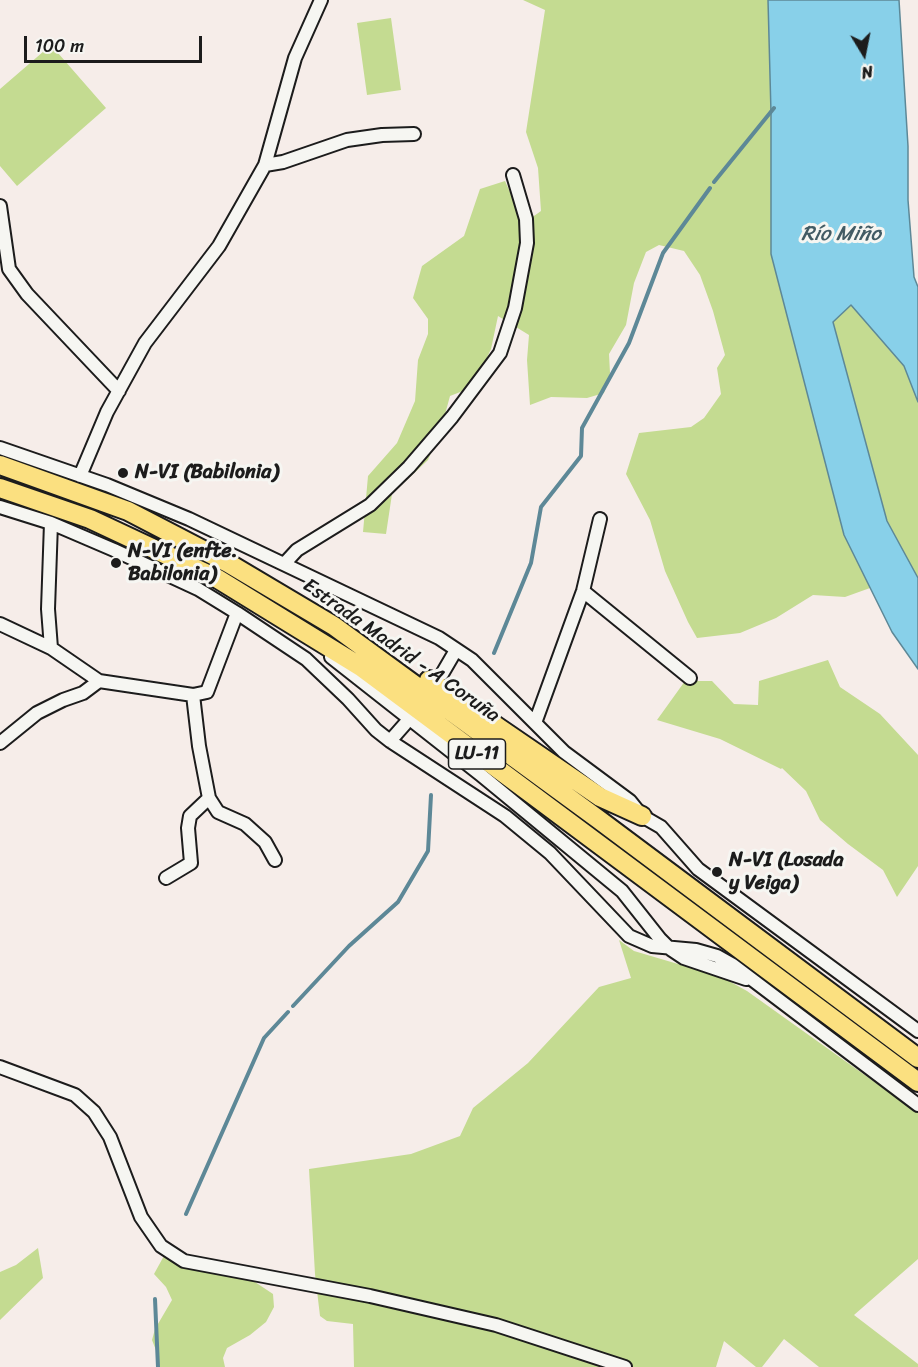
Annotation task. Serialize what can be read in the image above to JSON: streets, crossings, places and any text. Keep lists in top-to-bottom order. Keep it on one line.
{"streets":{"highway":["Estrada Madrid - A Coruña","LU-11"]},"water":["Río Miño"],"places":["N-VI (Babilonia)","N-VI (enfte. Babilonia)","N-VI (Losada y Veiga)"],"scale_bar":"100 m","north":"bottom"}
